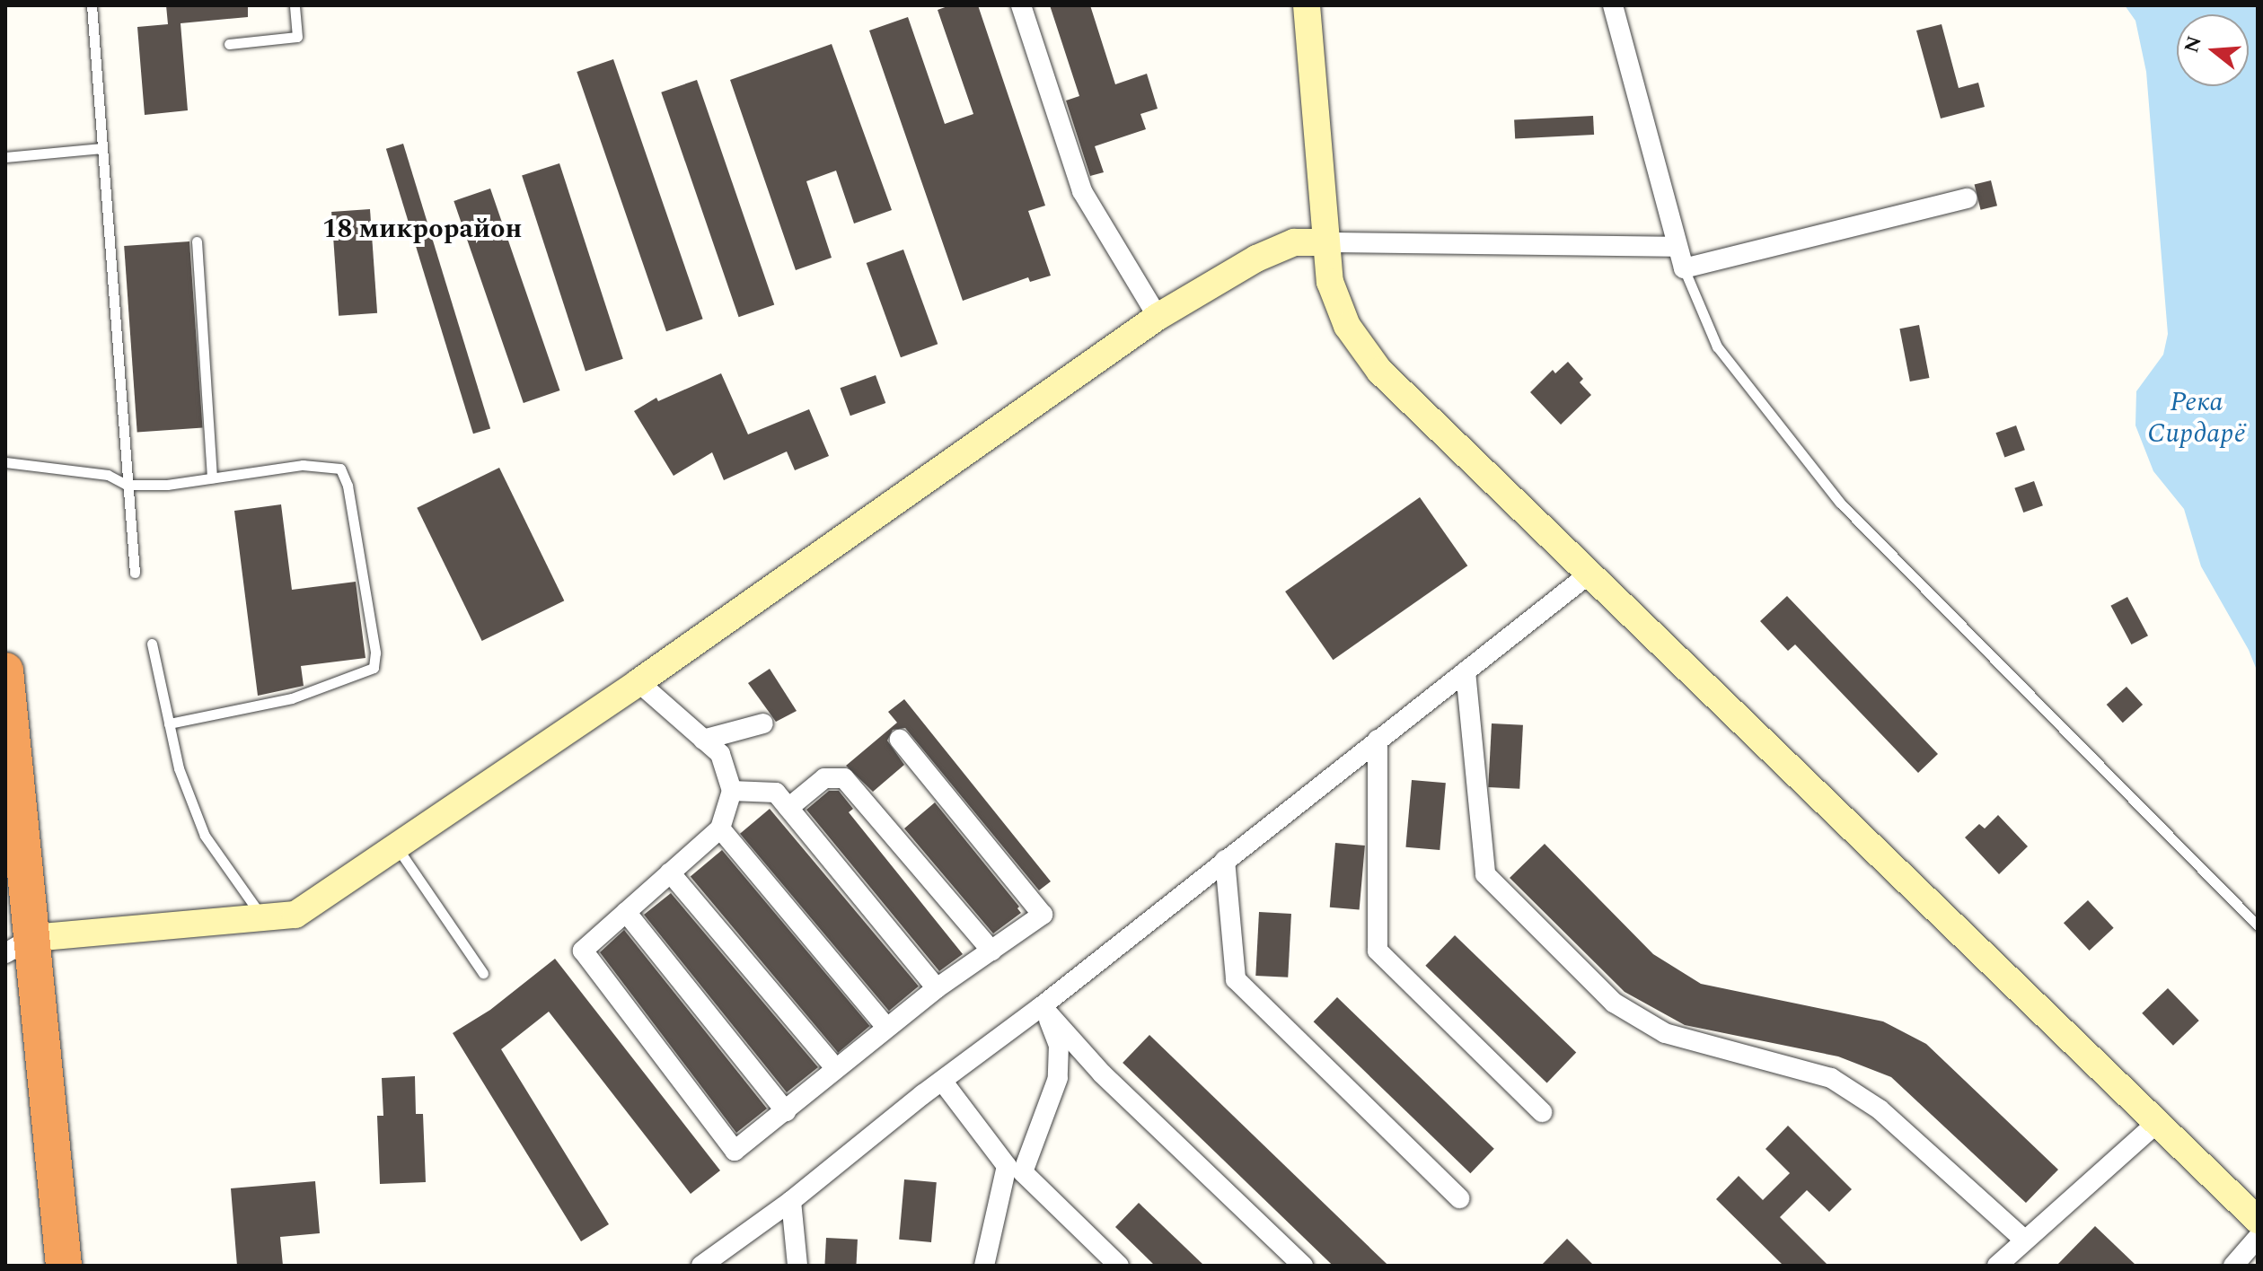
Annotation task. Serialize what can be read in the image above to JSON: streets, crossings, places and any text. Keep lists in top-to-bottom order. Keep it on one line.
{"districts":["18 микрорайон"],"water":["Река Сирдарё"],"north":"left"}
